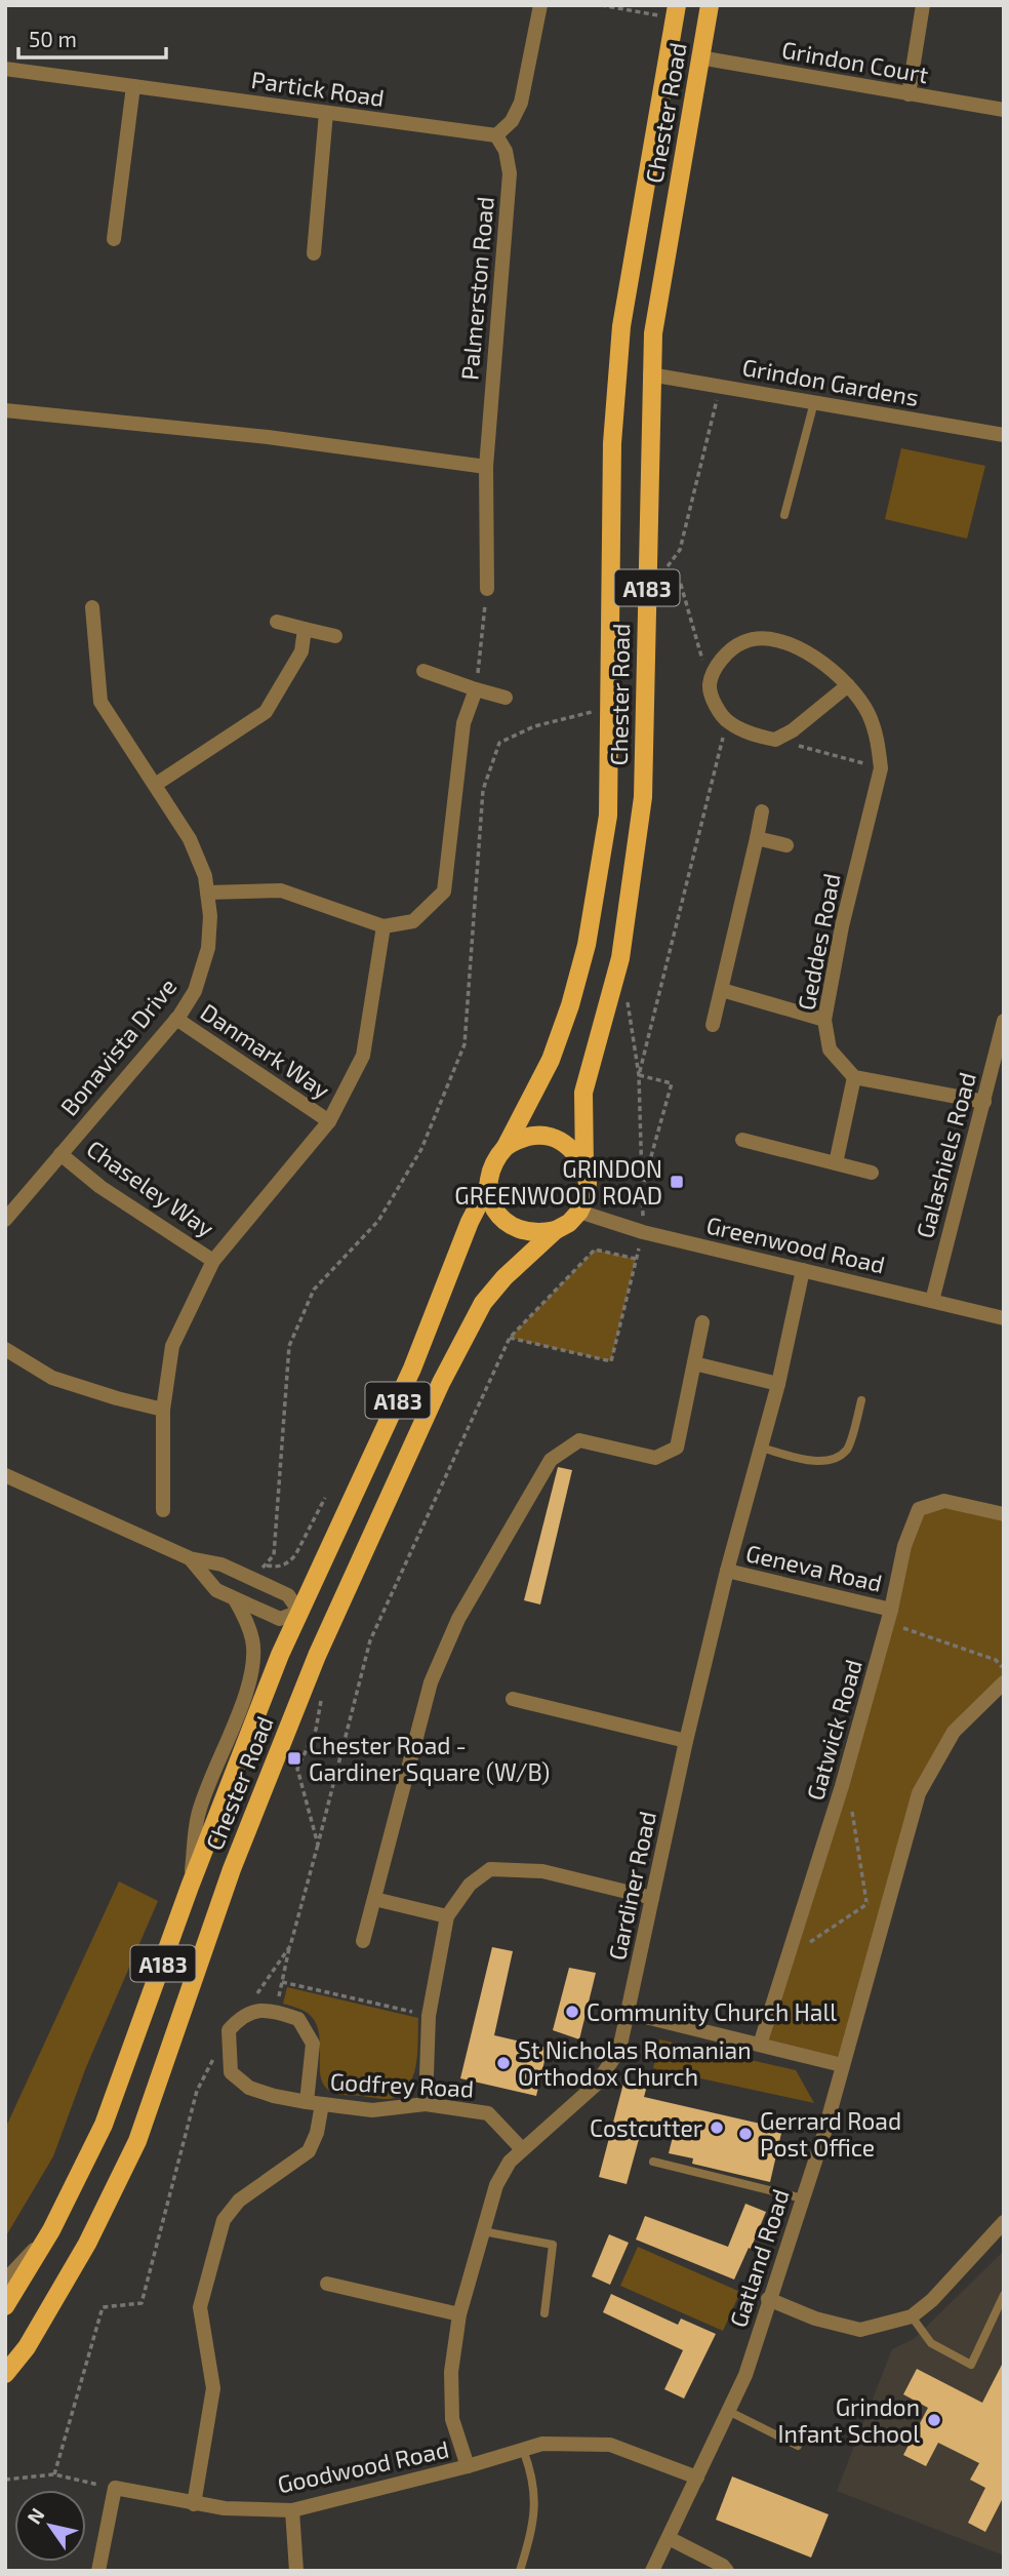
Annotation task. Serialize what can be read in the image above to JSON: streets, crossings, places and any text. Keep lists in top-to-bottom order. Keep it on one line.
{"streets":{"main road":["Chester Road","A183"],"street":["Grindon Court","Partick Road","Palmerston Road","Grindon Gardens","Geddes Road","Bonavista Drive","Danmark Way","Galashiels Road","Chaseley Way","Greenwood Road","Geneva Road","Gatwick Road","Gardiner Road","Godfrey Road","Gatland Road","Goodwood Road"]},"crossings":[["Grindon Court","Chester Road"],["Partick Road","Palmerston Road"],["Chester Road","Grindon Gardens"],["Chester Road","Greenwood Road"],["Bonavista Drive","Danmark Way"],["Bonavista Drive","Chaseley Way"],["Galashiels Road","Greenwood Road"],["Greenwood Road","Gardiner Road"],["Geneva Road","Gatwick Road"],["Geneva Road","Gardiner Road"],["Gardiner Road","Godfrey Road"],["Gardiner Road","Goodwood Road"],["Gatland Road","Goodwood Road"]],"places":{"transit":["GRINDON GREENWOOD ROAD","Chester Road - Gardiner Square (W/B)"],"other":["Community Church Hall","St Nicholas Romanian Orthodox Church","Costcutter","Gerrard Road Post Office","Grindon Infant School"]},"scale_bar":"50 m","north":"top left"}
